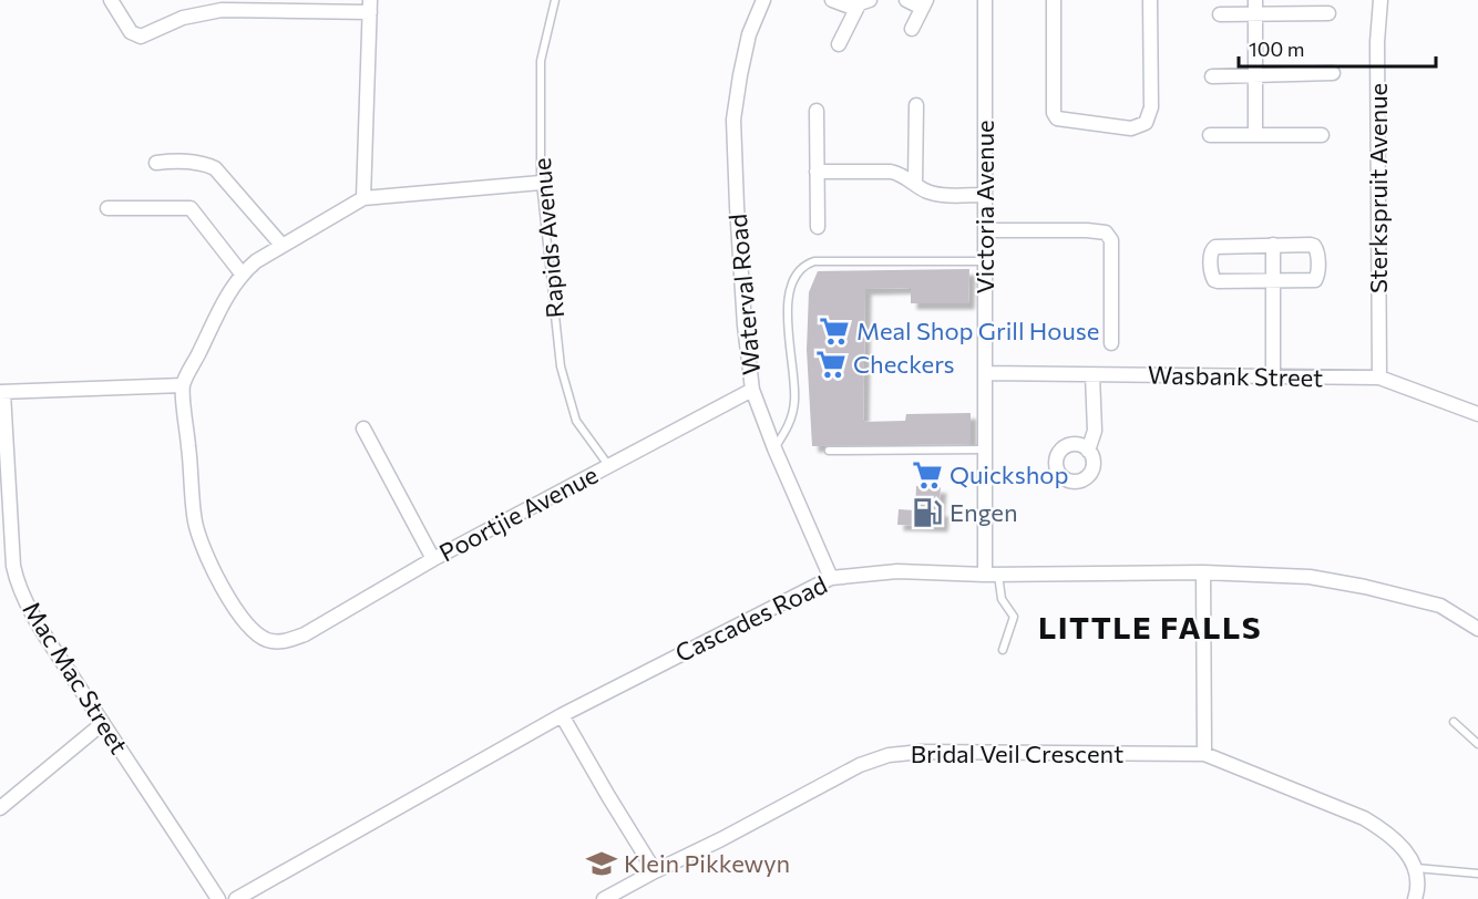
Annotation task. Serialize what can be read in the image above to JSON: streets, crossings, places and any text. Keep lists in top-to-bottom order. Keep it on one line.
{"streets":{"street":["Sterkspruit Avenue","Victoria Avenue","Waterval Road","Wasbank Street","Poortjie Avenue","Cascades Road","Mac Mac Street","Bridal Veil Crescent"],"lane":["Rapids Avenue"]},"crossings":[["Sterkspruit Avenue","Wasbank Street"],["Victoria Avenue","Wasbank Street"],["Victoria Avenue","Cascades Road"],["Rapids Avenue","Poortjie Avenue"],["Waterval Road","Poortjie Avenue"],["Waterval Road","Cascades Road"]],"districts":["LITTLE FALLS"],"places":{"supermarket":["Meal Shop Grill House","Checkers","Quickshop"],"fuel station":["Engen"],"school or university":["Klein Pikkewyn"]},"scale_bar":"100 m"}
